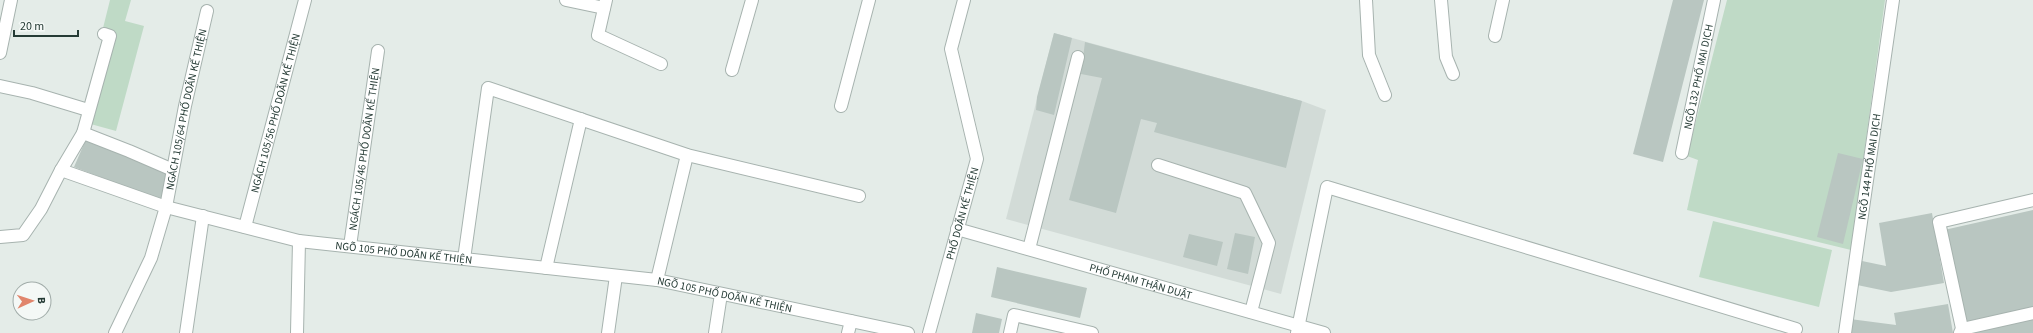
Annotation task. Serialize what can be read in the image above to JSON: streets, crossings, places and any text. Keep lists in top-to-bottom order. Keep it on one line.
{"streets":{"street":["NGÕ 132 PHỐ MAI DỊCH","NGÁCH 105/64 PHỐ DOÃN KẾ THIỆN","NGÁCH 105/56 PHỐ DOÃN KẾ THIỆN","NGÁCH 105/46 PHỐ DOÃN KẾ THIỆN","NGÕ 144 PHỐ MAI DỊCH","PHỐ DOÃN KẾ THIỆN","NGÕ 105 PHỐ DOÃN KẾ THIỆN","PHỐ PHẠM THẬN DUẬT"]},"crossings":[["NGÁCH 105/64 PHỐ DOÃN KẾ THIỆN","NGÕ 105 PHỐ DOÃN KẾ THIỆN"],["NGÁCH 105/56 PHỐ DOÃN KẾ THIỆN","NGÕ 105 PHỐ DOÃN KẾ THIỆN"],["NGÁCH 105/46 PHỐ DOÃN KẾ THIỆN","NGÕ 105 PHỐ DOÃN KẾ THIỆN"],["PHỐ DOÃN KẾ THIỆN","PHỐ PHẠM THẬN DUẬT"]],"scale_bar":"20 m","north":"right"}
